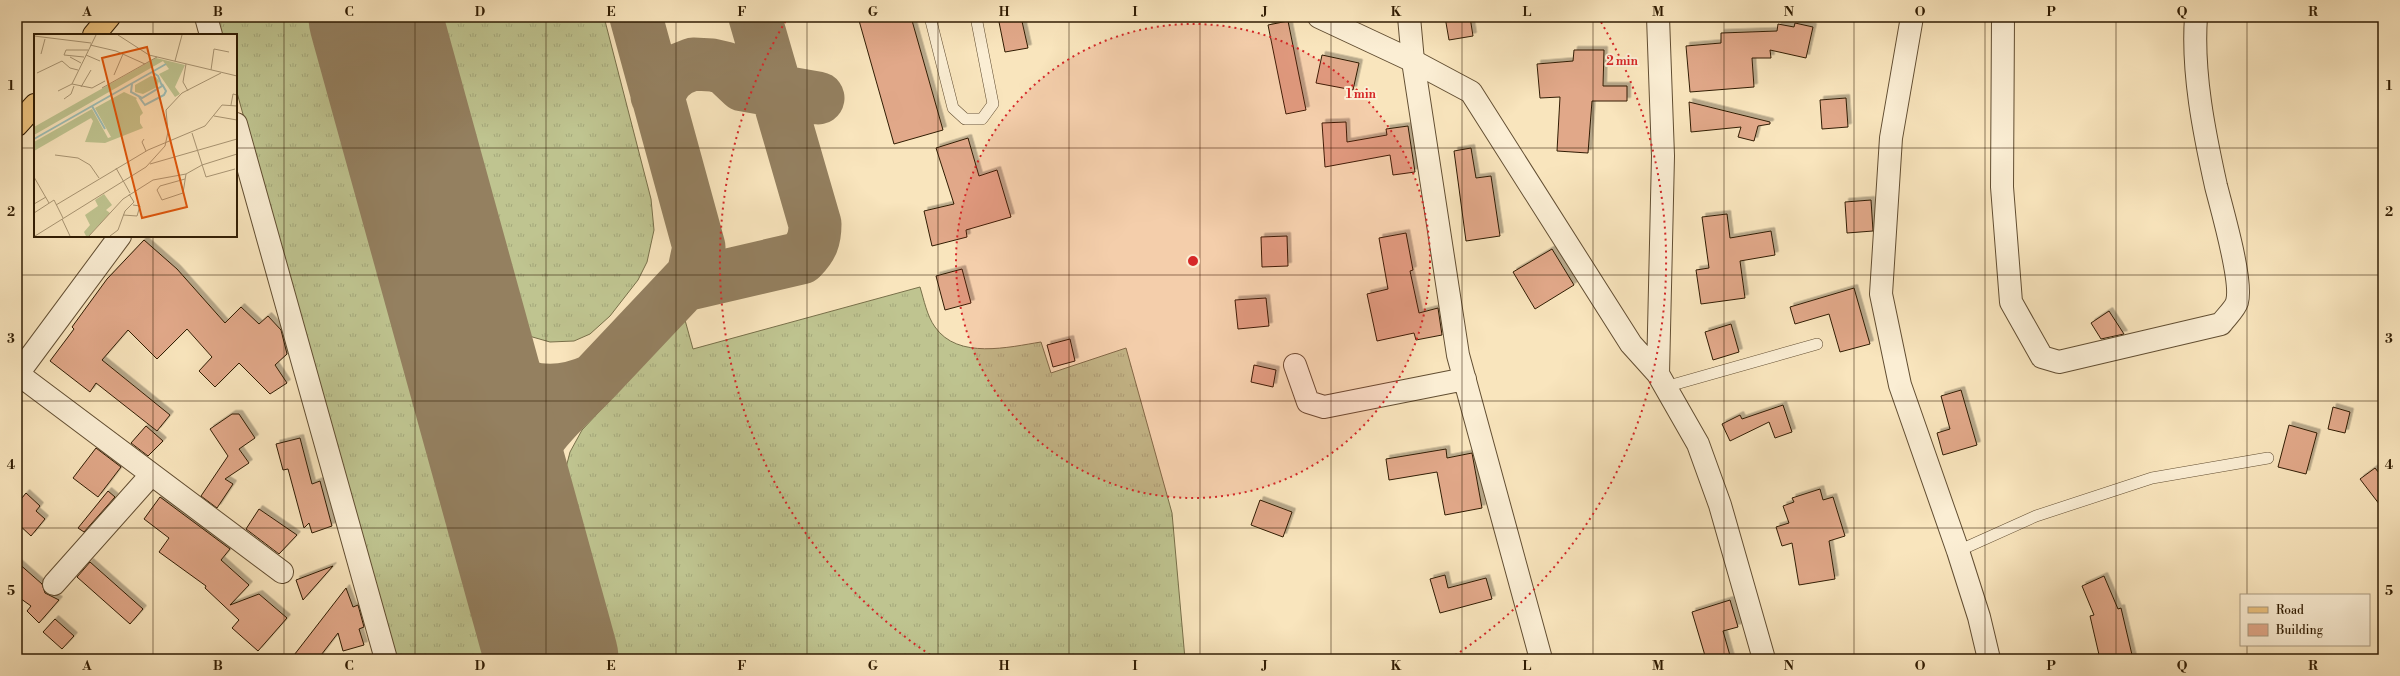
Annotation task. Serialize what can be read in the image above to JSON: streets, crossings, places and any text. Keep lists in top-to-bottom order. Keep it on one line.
{"legend":["Road","Building"],"grid":{"columns":["A","B","C","D","E","F","G","H","I","J","K","L","M","N","O","P","Q","R"],"rows":["1","2","3","4","5"]},"rings":["2 min","1 min"]}
